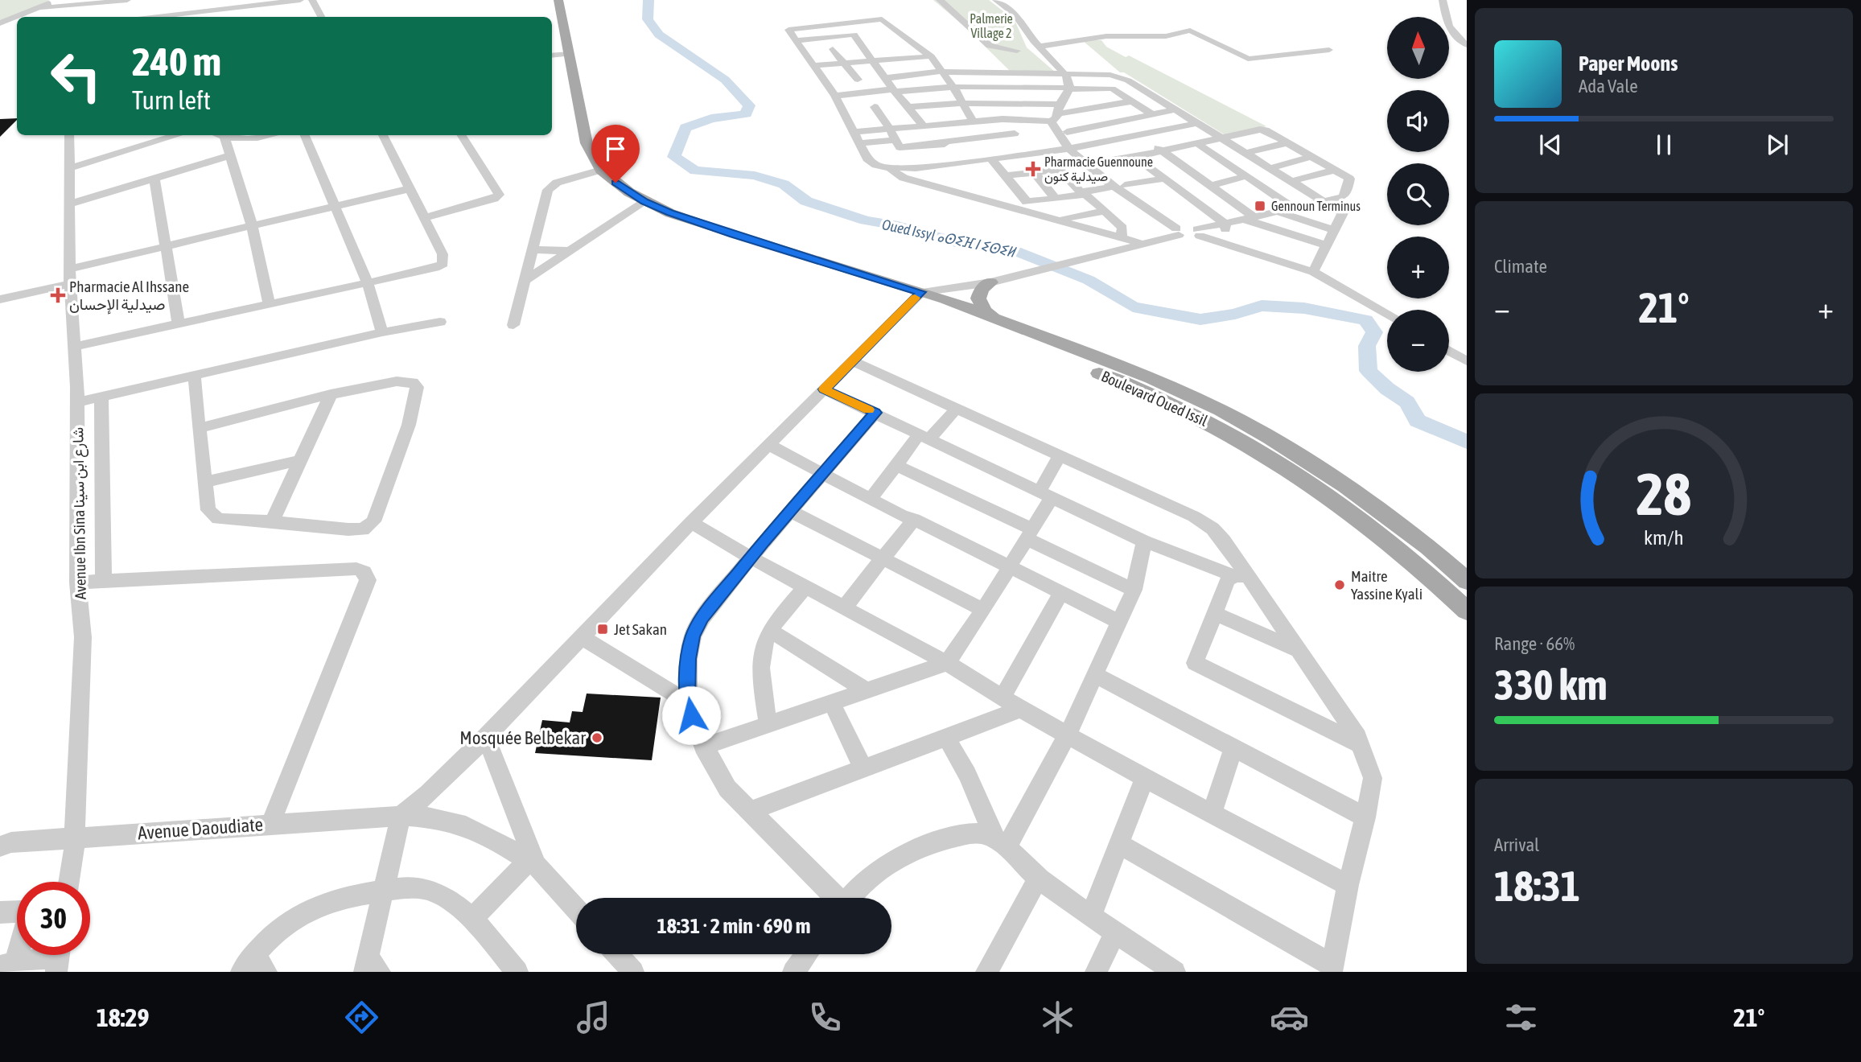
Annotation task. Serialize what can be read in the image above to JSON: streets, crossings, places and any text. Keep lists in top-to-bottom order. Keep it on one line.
{"streets":{"main road":["Boulevard Oued Issil"],"street":["Avenue Ibn Sina شارع ابن سينا","Avenue Daoudiate"]},"crossings":[["Avenue Ibn Sina شارع ابن سينا","Avenue Daoudiate"]],"water":["Oued Issyl ⴰⵙⵉⴼ ⵏ ⵉⵙⵉⵍ"],"parks":["Palmerie Village 2"],"places":{"health":["Pharmacie Guennoune صيدلية كنون","Pharmacie Al Ihssane صيدلية الإحسان"],"transit":["Gennoun Terminus","Jet Sakan"],"other":["Maitre Yassine Kyali","Mosquée Belbekar"]},"north":"top","page":{"map_buttons":["+","−"],"turn":["240 m","Turn left"],"song":["Paper Moons","Ada Vale"],"tile":["Climate",["Range · 66%","330 km"],["Arrival","18:31"]],"heat":["−","21°","+"],"limit":"30","trip":"18:31 · 2 min · 690 m","tabs":["18:29","21°"],"gauge":["28","km/h"]}}
